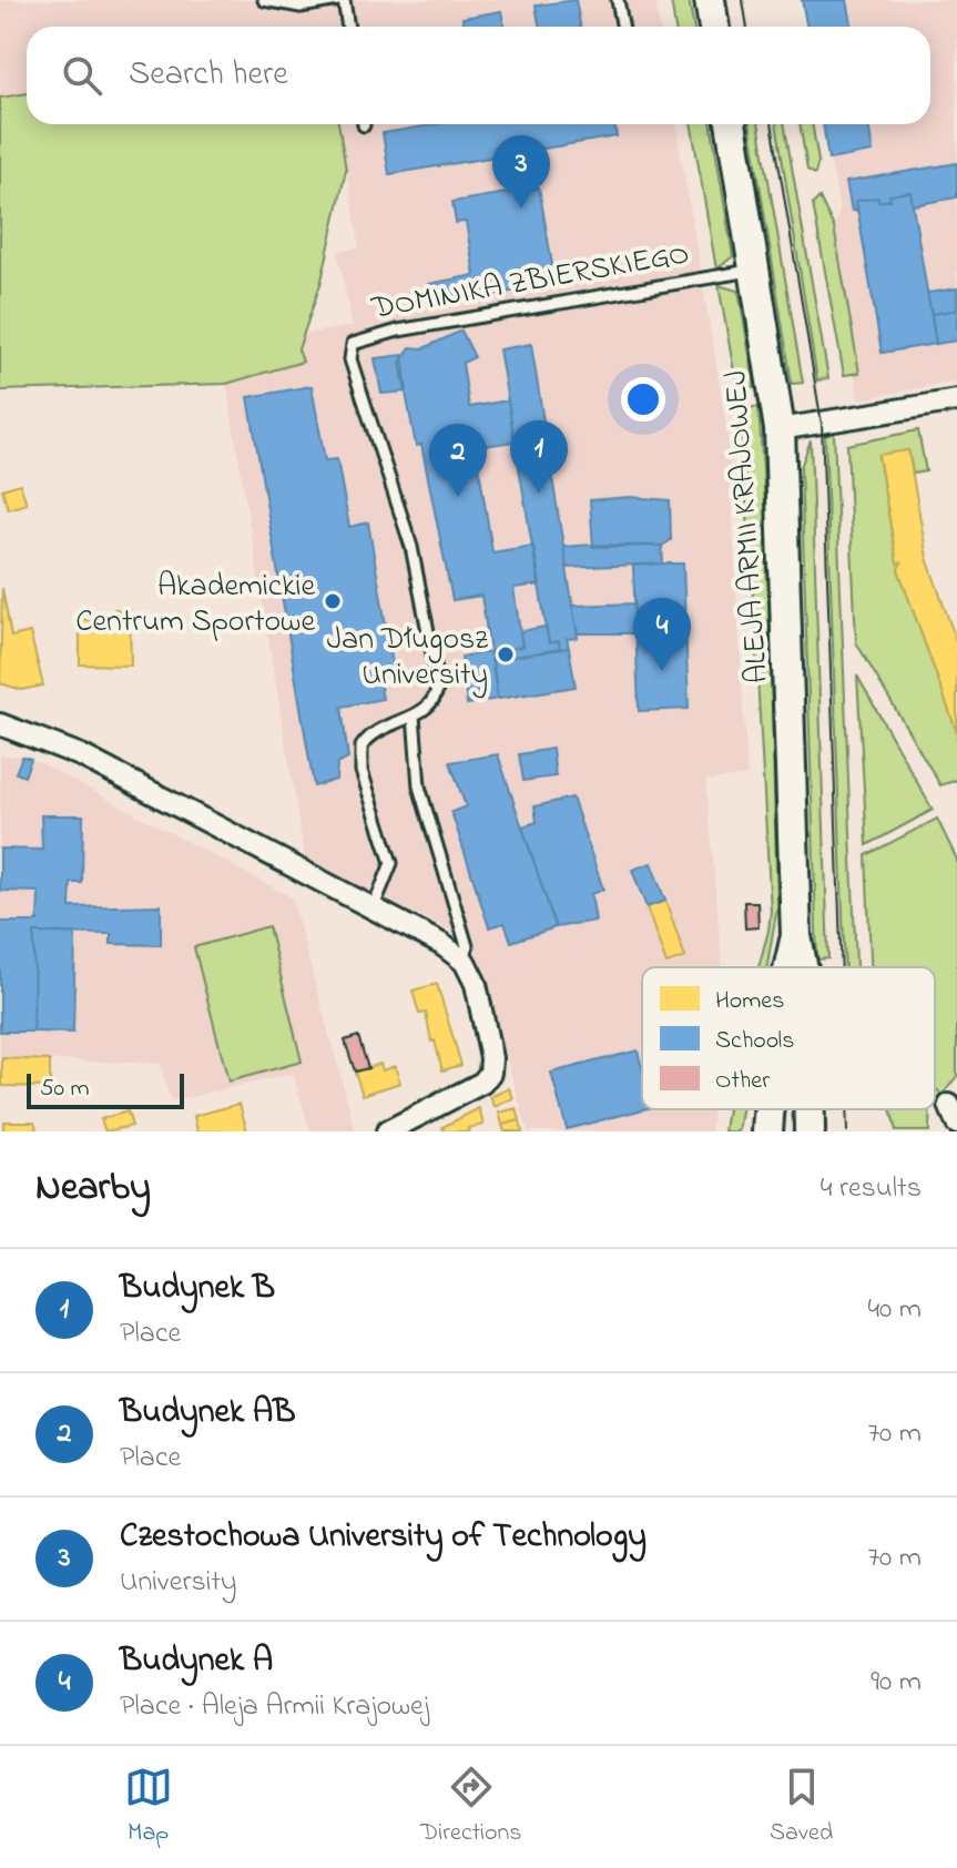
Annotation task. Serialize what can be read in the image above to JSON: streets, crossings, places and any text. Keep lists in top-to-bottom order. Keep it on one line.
{"streets":{"main road":["ALEJA ARMII KRAJOWEJ"],"lane":["DOMINIKA ZBIERSKIEGO"]},"crossings":[["DOMINIKA ZBIERSKIEGO","ALEJA ARMII KRAJOWEJ"]],"places":["Akademickie Centrum Sportowe","Jan Długosz University"],"legend":["Homes","Schools","Other"],"scale_bar":"50 m","page":{"search":"Search here","pins":["3","1","2","4"],"scale":"50 m","heading":["Nearby","4 results"],"list":[{"mark":"1","name":"Budynek B","note":"Place","value":"40 m"},{"mark":"2","name":"Budynek AB","note":"Place","value":"70 m"},{"mark":"3","name":"Czestochowa University of Technology","note":"University","value":"70 m"},{"mark":"4","name":"Budynek A","note":"Place · Aleja Armii Krajowej","value":"90 m"}],"nav":["Map","Directions","Saved"]}}
